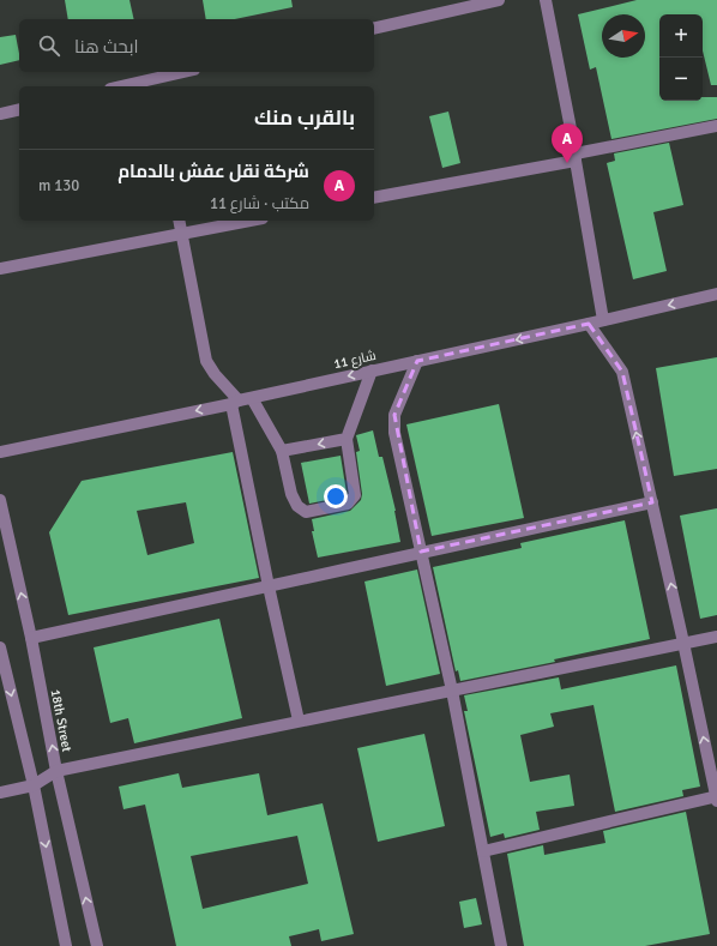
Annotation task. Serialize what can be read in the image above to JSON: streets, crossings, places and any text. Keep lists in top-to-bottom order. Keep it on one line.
{"streets":{"street":["شارع 11","18th Street"]},"one_way":["شارع 11"],"north":"right","page":{"map_buttons":["+","−"],"search":"ابحث هنا","heading":"بالقرب منك","pins":"A","list":[{"mark":"A","name":"شركة نقل عفش بالدمام","note":"مكتب · شارع 11","value":"130 m"}]}}
